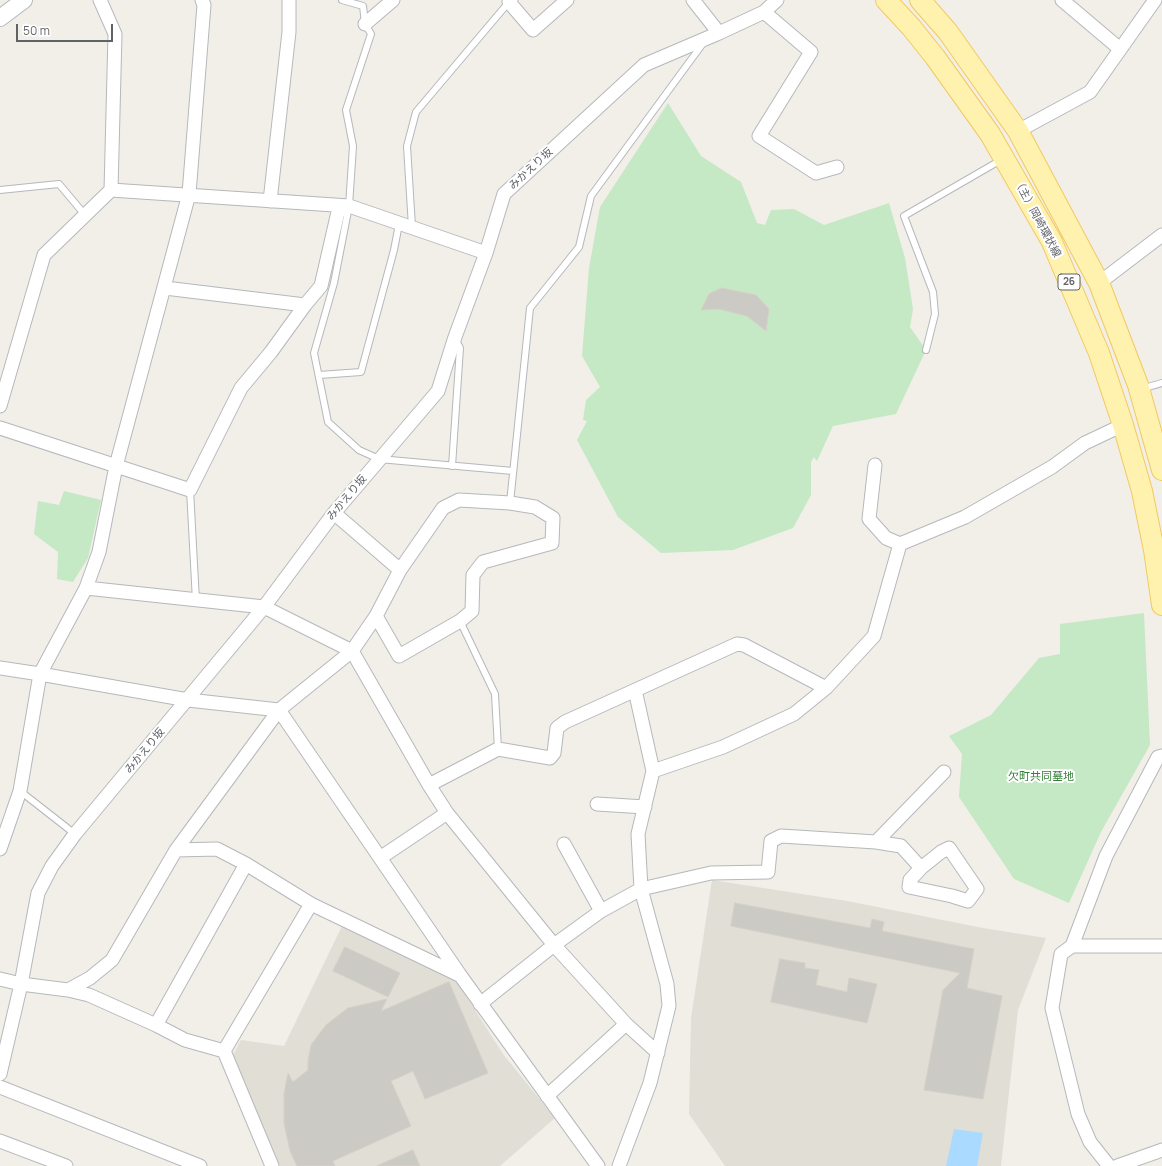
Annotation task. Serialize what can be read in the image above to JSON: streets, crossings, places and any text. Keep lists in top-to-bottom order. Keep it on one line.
{"streets":{"main road":["（主）岡崎環状線","26"],"street":["みかえり坂"]},"parks":["欠町共同墓地"],"scale_bar":"50 m"}
